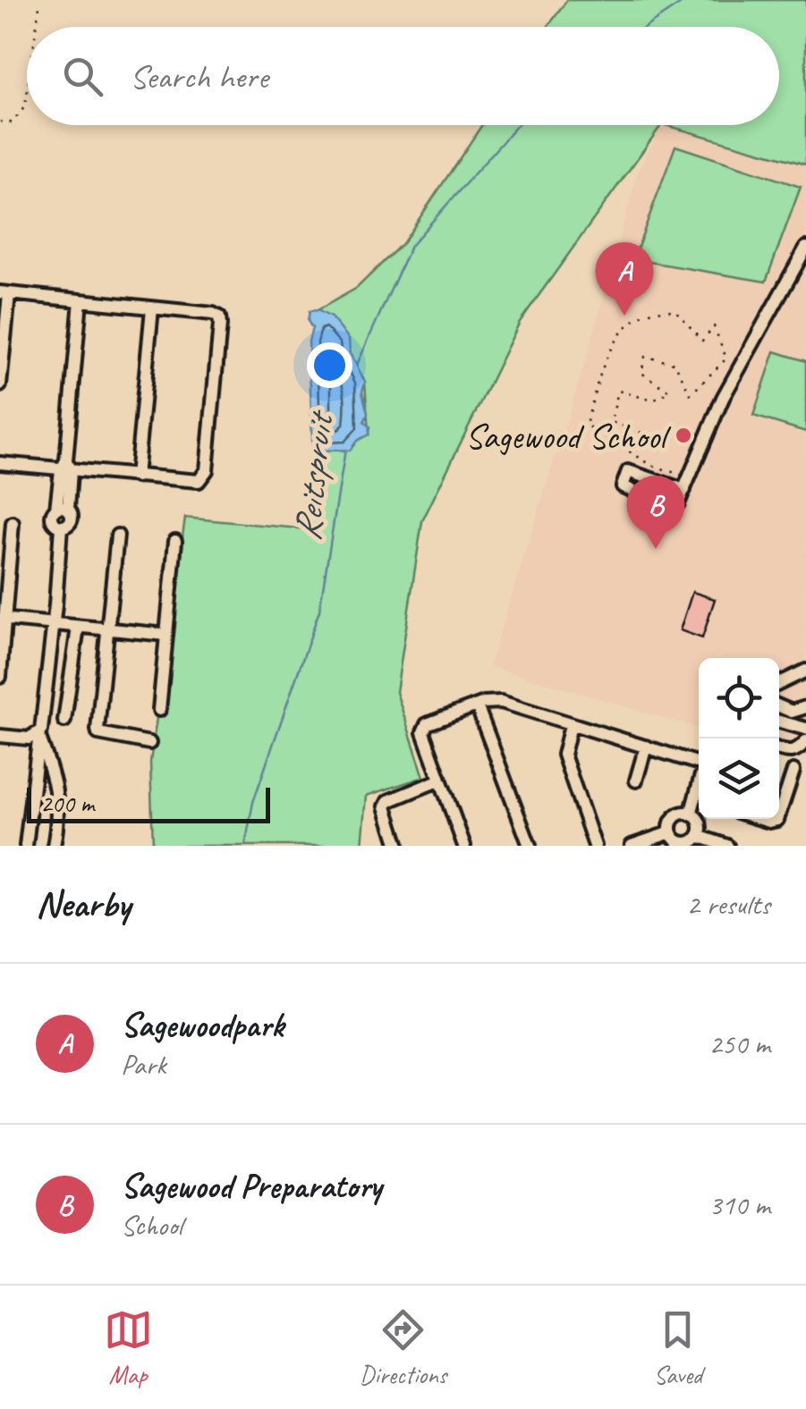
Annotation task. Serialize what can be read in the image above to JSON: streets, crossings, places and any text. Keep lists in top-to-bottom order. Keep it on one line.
{"water":["Reitspruit"],"places":["Sagewood School"],"scale_bar":"200 m","page":{"search":"Search here","pins":["A","B"],"scale":"200 m","heading":["Nearby","2 results"],"list":[{"mark":"A","name":"Sagewoodpark","note":"Park","value":"250 m"},{"mark":"B","name":"Sagewood Preparatory","note":"School","value":"310 m"}],"nav":["Map","Directions","Saved"]}}
